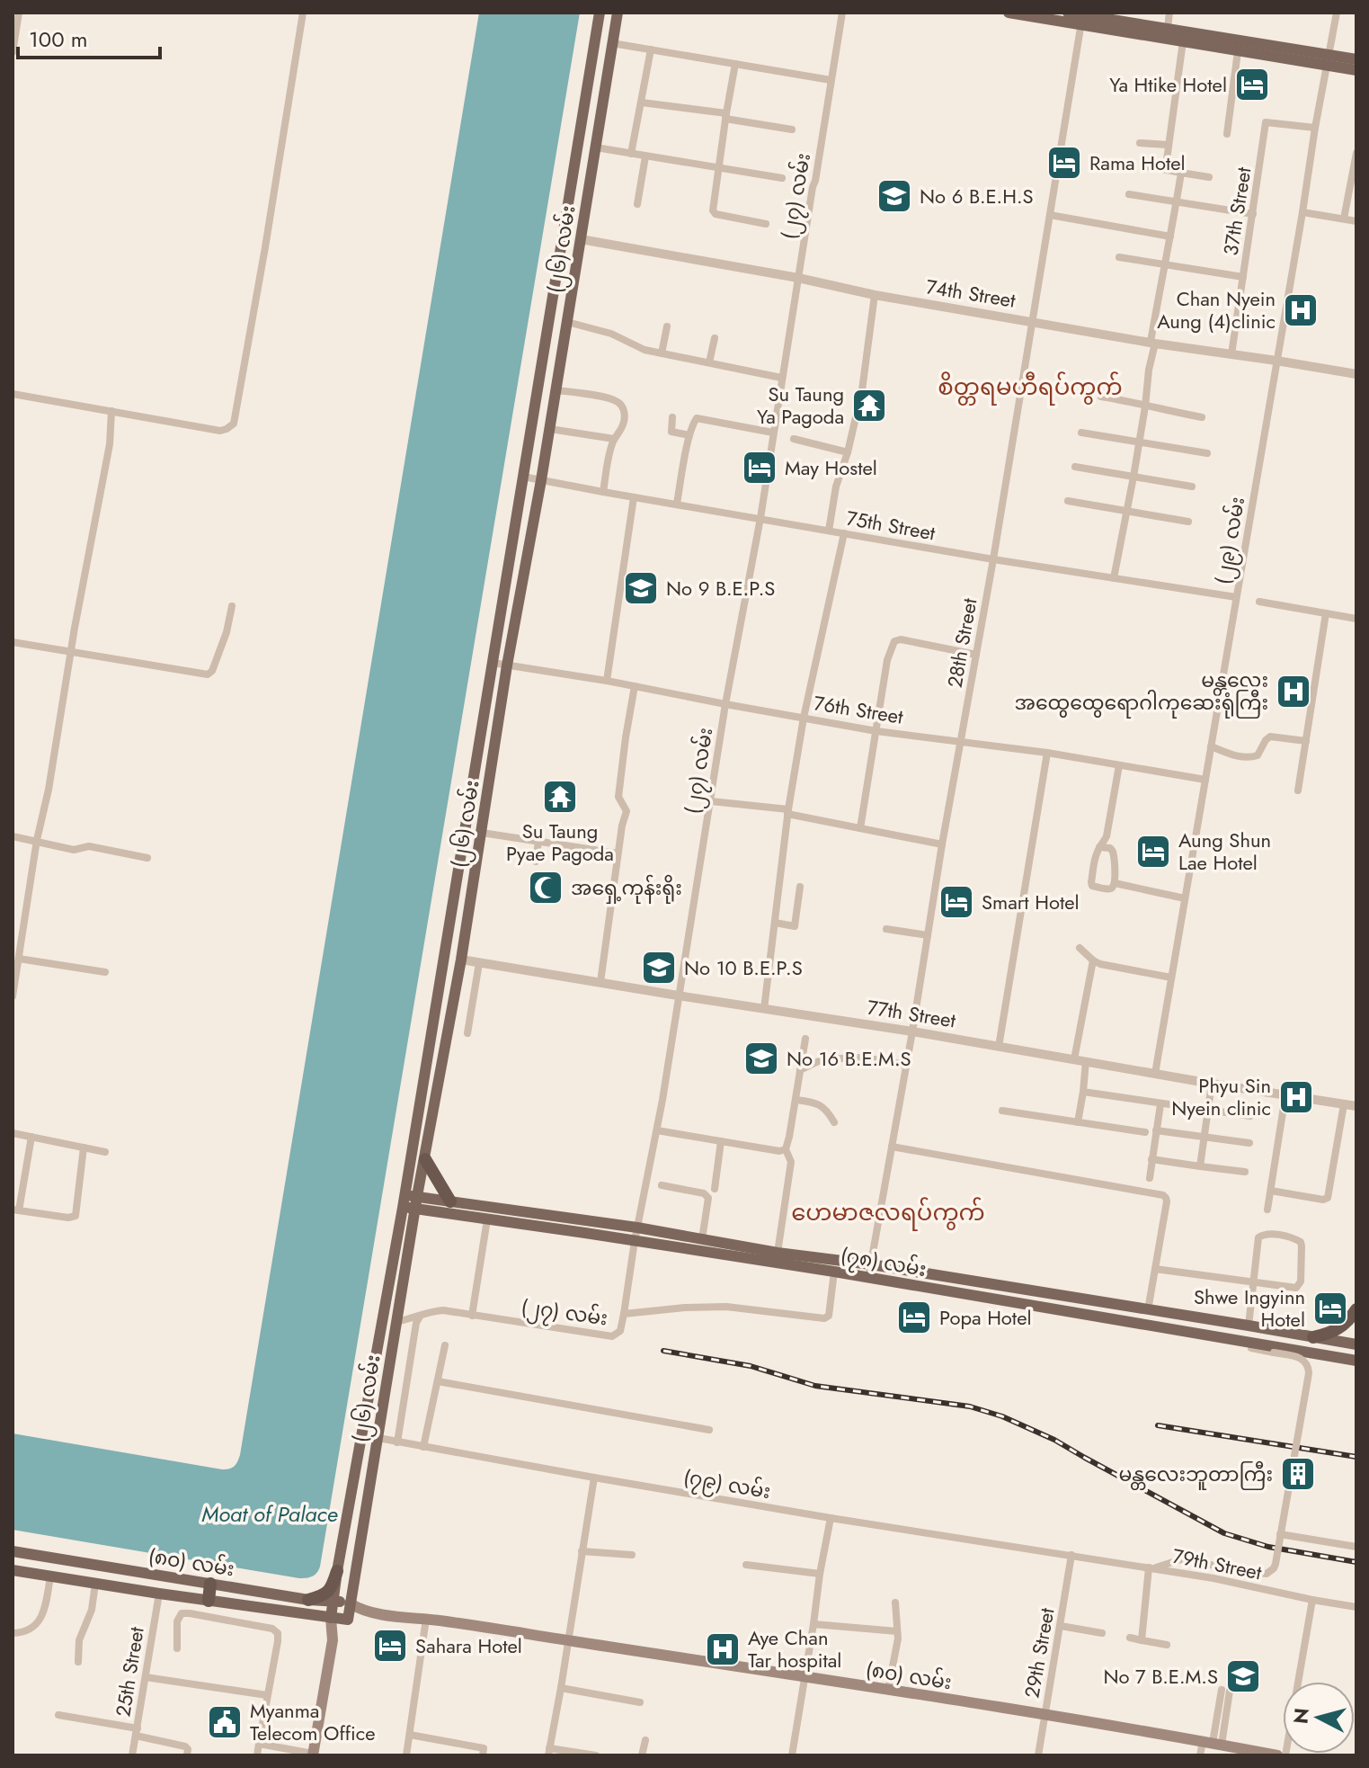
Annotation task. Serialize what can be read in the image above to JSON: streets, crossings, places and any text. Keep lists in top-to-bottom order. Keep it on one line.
{"streets":{"main road":["(၂၆) လမ်း","(၇၈) လမ်း","(၈၀) လမ်း"],"street":["(၂၇) လမ်း","37th Street","74th Street","75th Street","(၂၉) လမ်း","28th Street","76th Street","77th Street","(၇၉) လမ်း","79th Street","29th Street","25th Street"]},"crossings":[["(၂၇) လမ်း","(၂၆) လမ်း"],["(၂၇) လမ်း","74th Street"],["(၂၇) လမ်း","75th Street"],["(၂၇) လမ်း","76th Street"],["(၂၇) လမ်း","77th Street"],["(၂၇) လမ်း","(၇၈) လမ်း"],["37th Street","74th Street"],["37th Street","(၂၉) လမ်း"],["(၂၆) လမ်း","74th Street"],["(၂၆) လမ်း","75th Street"],["(၂၆) လမ်း","76th Street"],["(၂၆) လမ်း","77th Street"],["(၂၆) လမ်း","(၇၈) လမ်း"],["(၂၆) လမ်း","(၇၉) လမ်း"],["(၂၆) လမ်း","(၈၀) လမ်း"],["74th Street","(၂၉) လမ်း"],["74th Street","28th Street"],["75th Street","(၂၉) လမ်း"],["75th Street","28th Street"],["(၂၉) လမ်း","76th Street"],["(၂၉) လမ်း","77th Street"],["28th Street","76th Street"],["28th Street","77th Street"],["28th Street","(၇၈) လမ်း"],["(၇၉) လမ်း","79th Street"],["(၇၉) လမ်း","29th Street"],["(၈၀) လမ်း","29th Street"],["(၈၀) လမ်း","25th Street"],["79th Street","29th Street"]],"districts":["စိတ္တရမဟီရပ်ကွက်","ဟေမာဇလရပ်ကွက်"],"water":["Moat of Palace"],"places":{"hotel":["Ya Htike Hotel","Rama Hotel","May Hostel","Aung Shun Lae Hotel","Smart Hotel","Shwe Ingyinn Hotel","Popa Hotel","Sahara Hotel"],"school or university":["No 6 B.E.H.S","No 9 B.E.P.S","No 10 B.E.P.S","No 16 B.E.M.S","No 7 B.E.M.S"],"hospital":["Chan Nyein Aung (4)clinic","မန္တလေး အထွေထွေရောဂါကုဆေးရုံကြီး","Phyu Sin Nyein clinic","Aye Chan Tar hospital"],"temple":["Su Taung Ya Pagoda","Su Taung Pyae Pagoda"],"mosque":["အရှေ့ကုန်းရိုး"],"building":["မန္တလေးဘူတာကြီး"],"public building":["Myanma Telecom Office"]},"scale_bar":"100 m","north":"left"}
